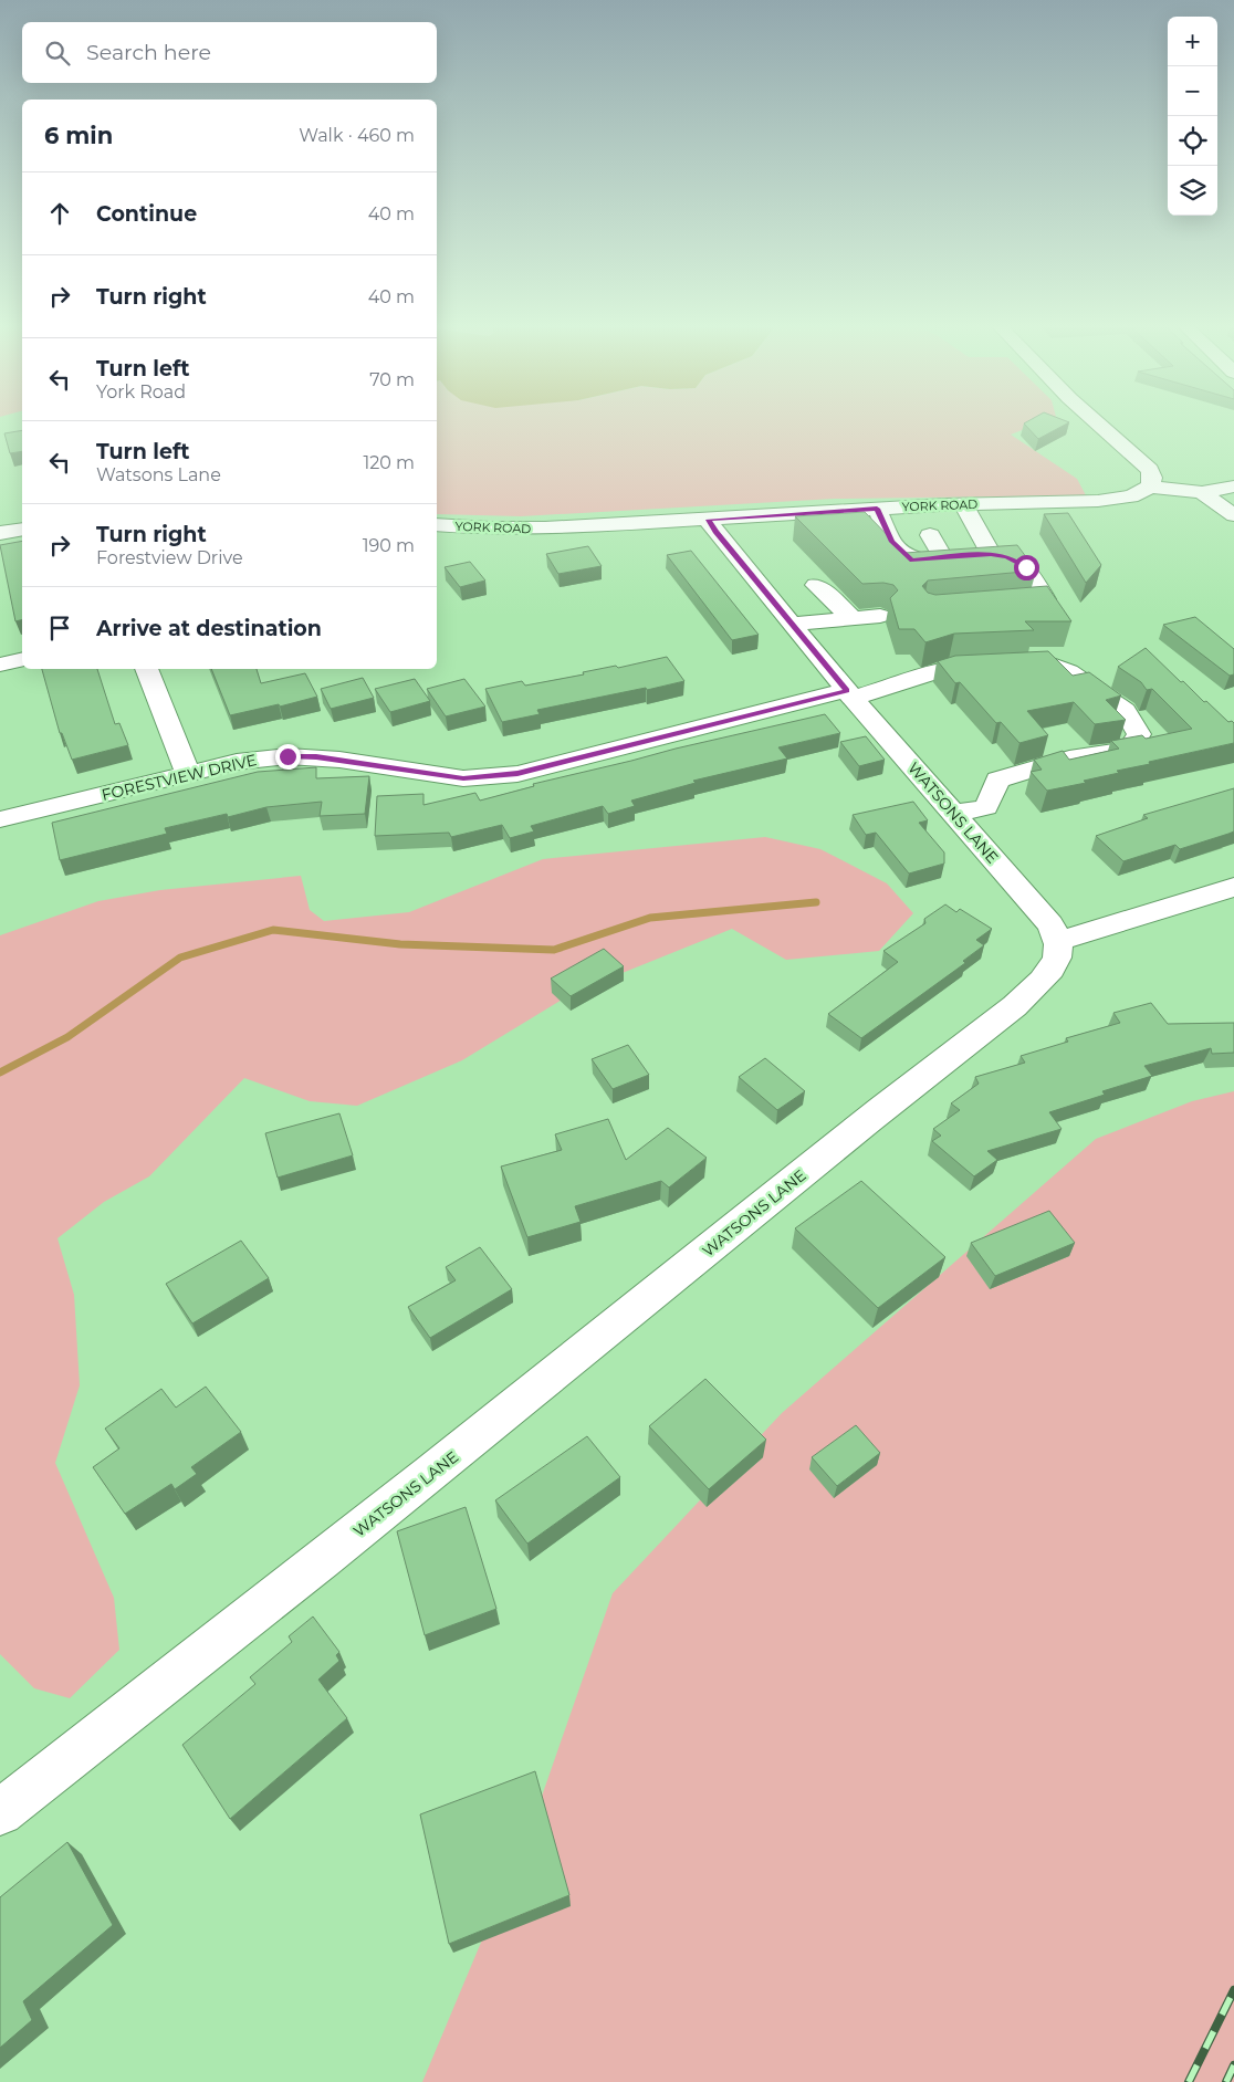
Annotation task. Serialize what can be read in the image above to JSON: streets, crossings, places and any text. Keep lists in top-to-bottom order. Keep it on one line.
{"streets":{"street":["YORK ROAD","FORESTVIEW DRIVE","WATSONS LANE"]},"crossings":[["YORK ROAD","WATSONS LANE"],["FORESTVIEW DRIVE","WATSONS LANE"]],"page":{"map_buttons":["+","−"],"search":"Search here","heading":["6 min","Walk · 460 m"],"list":[["Continue","40 m"],["Turn right","40 m"],["Turn left","York Road","70 m"],["Turn left","Watsons Lane","120 m"],["Turn right","Forestview Drive","190 m"],"Arrive at destination"]}}
